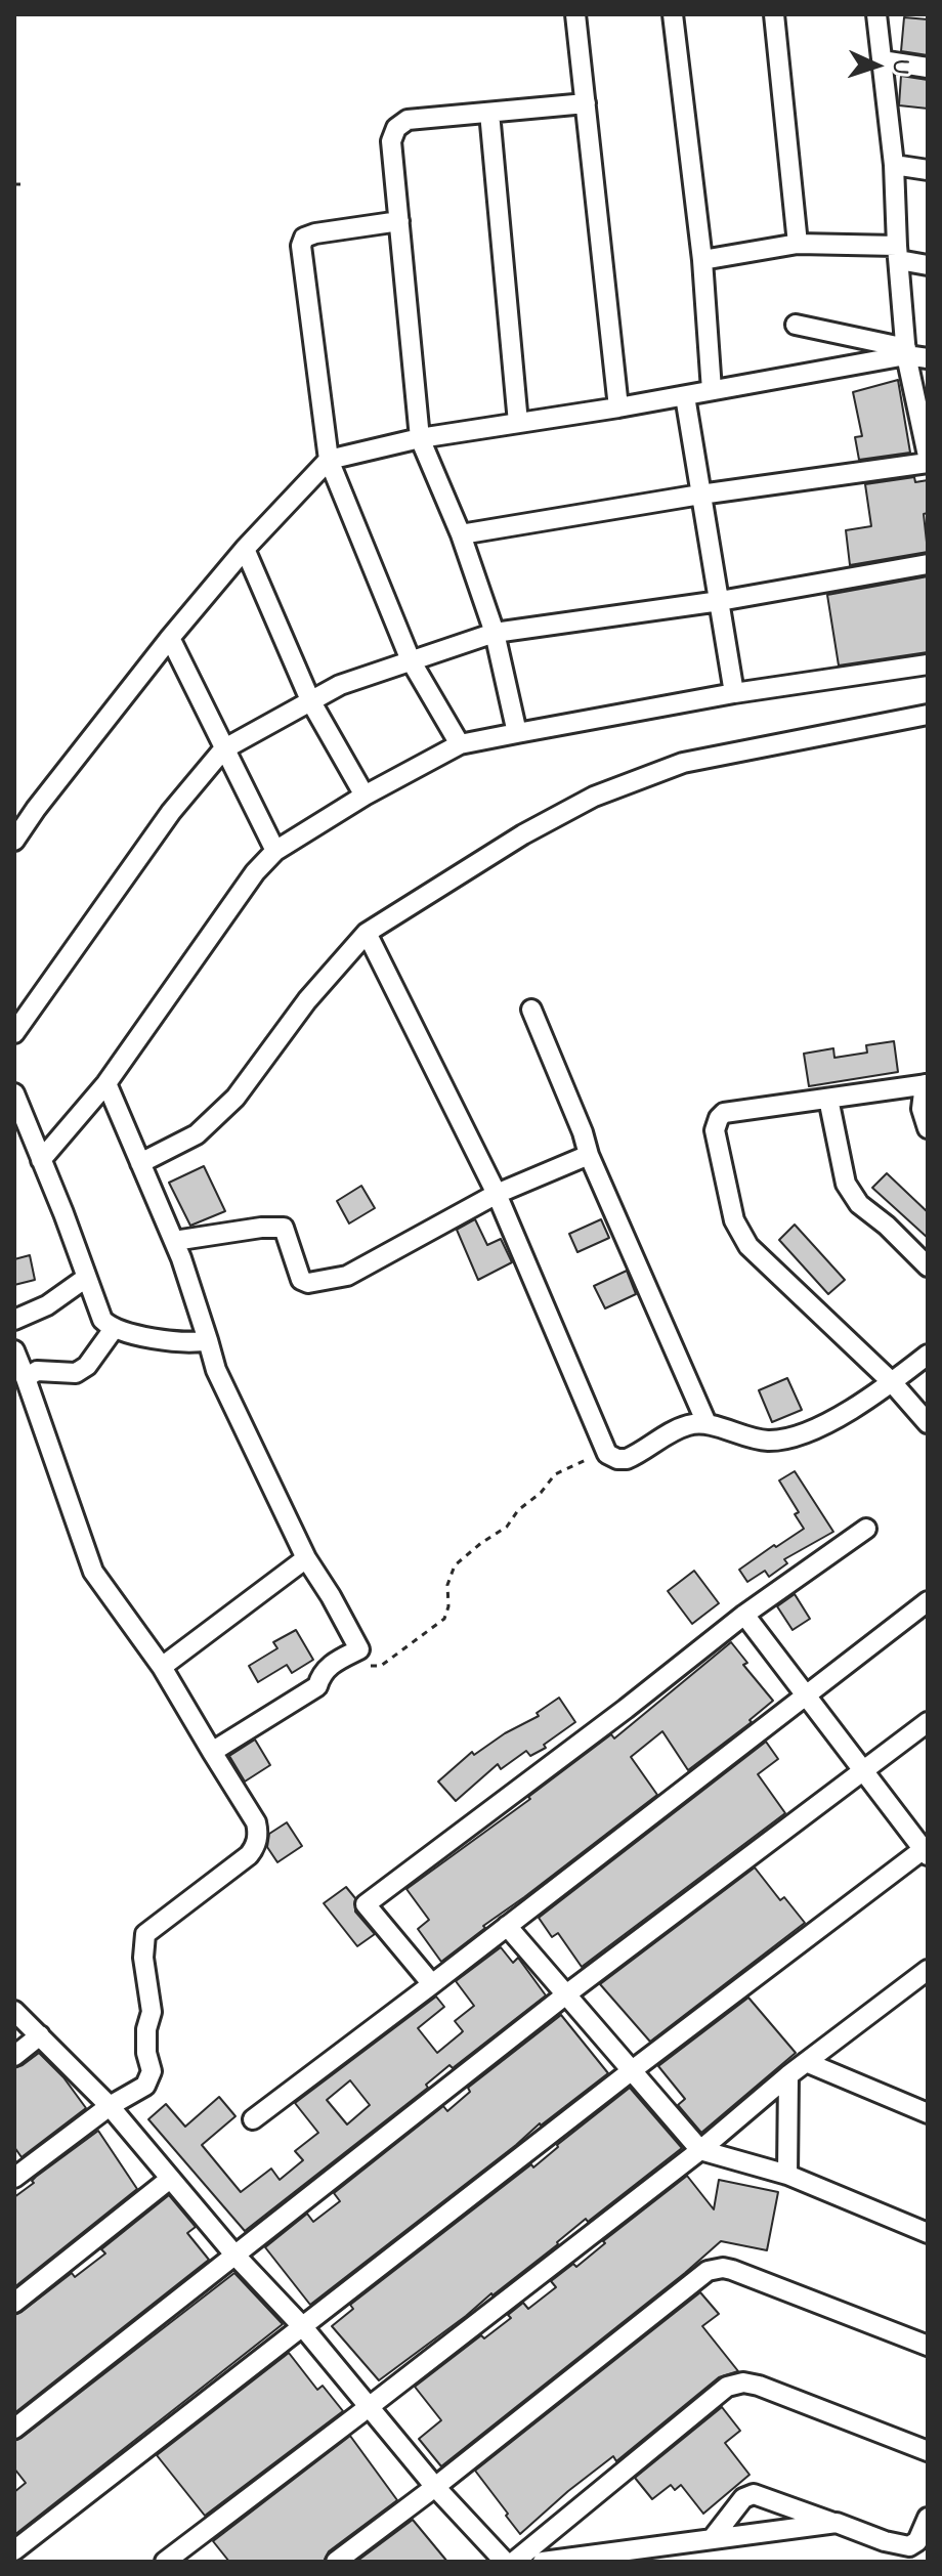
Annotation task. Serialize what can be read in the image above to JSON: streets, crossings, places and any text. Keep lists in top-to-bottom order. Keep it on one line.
{"north":"right"}
